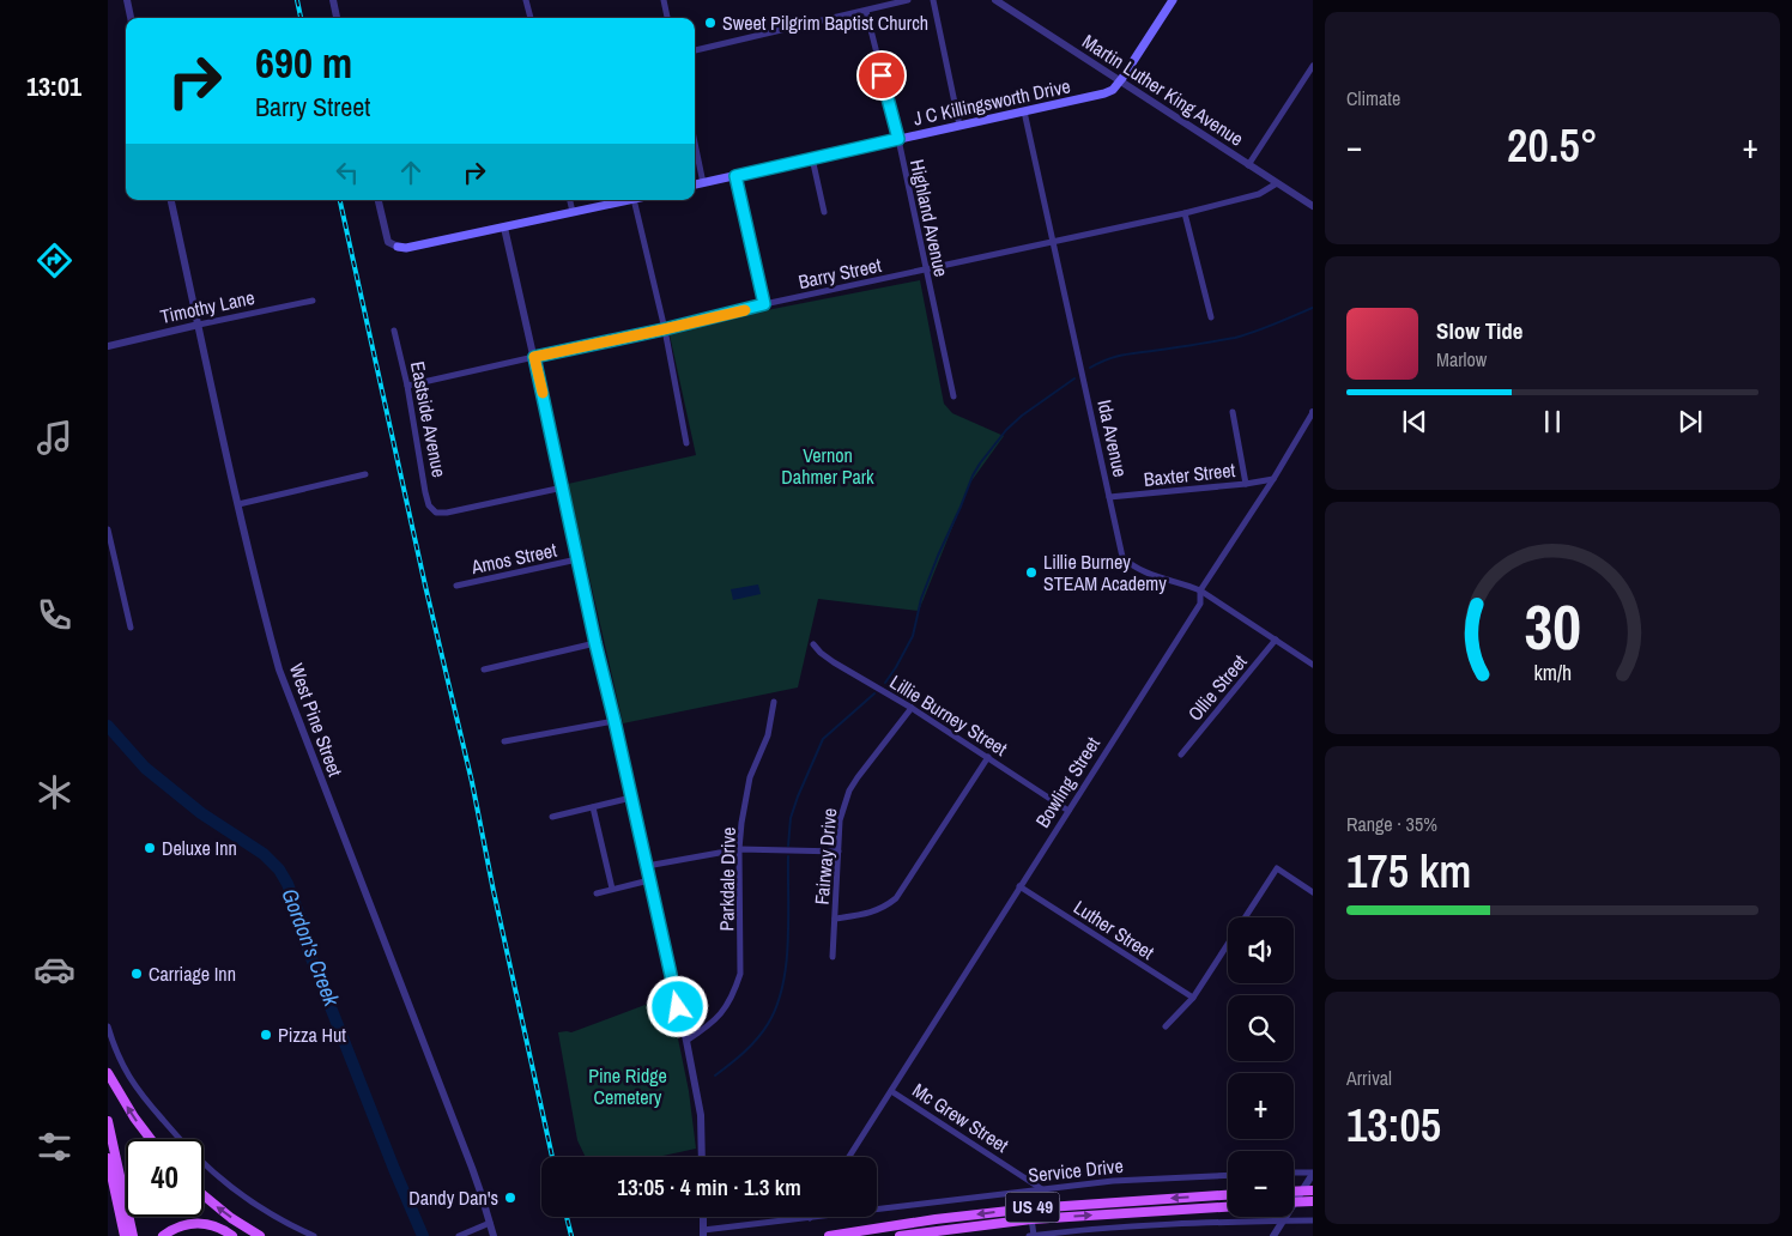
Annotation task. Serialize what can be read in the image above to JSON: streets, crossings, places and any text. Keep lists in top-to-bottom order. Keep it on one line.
{"streets":{"main road":["J C Killingsworth Drive","US 49"],"street":["Martin Luther King Avenue","Highland Avenue","Barry Street","Timothy Lane","Eastside Avenue","Ida Avenue","Baxter Street","Amos Street","Ollie Street","Lillie Burney Street","West Pine Street","Bowling Street","Fairway Drive","Parkdale Drive","Luther Street","Mc Grew Street","Service Drive"]},"crossings":[["Martin Luther King Avenue","J C Killingsworth Drive"],["Martin Luther King Avenue","Barry Street"],["J C Killingsworth Drive","Highland Avenue"],["J C Killingsworth Drive","Ida Avenue"],["Highland Avenue","Barry Street"],["Barry Street","Eastside Avenue"],["Barry Street","Ida Avenue"],["Timothy Lane","West Pine Street"],["Ida Avenue","Baxter Street"],["Ida Avenue","Ollie Street"],["Ida Avenue","Bowling Street"],["Baxter Street","Bowling Street"],["Lillie Burney Street","Bowling Street"],["Lillie Burney Street","Fairway Drive"],["Bowling Street","Luther Street"],["Bowling Street","Mc Grew Street"],["Mc Grew Street","Service Drive"]],"water":["Gordon's Creek"],"parks":["Vernon Dahmer Park","Pine Ridge Cemetery"],"places":["Sweet Pilgrim Baptist Church","Lillie Burney STEAM Academy","Deluxe Inn","Carriage Inn","Pizza Hut","Dandy Dan's"],"page":{"tabs":"13:01","tile":["Climate",["Range · 35%","175 km"],["Arrival","13:05"]],"turn":["690 m","Barry Street"],"heat":["−","20.5°","+"],"song":["Slow Tide","Marlow"],"map_buttons":["+","−"],"limit":"40","trip":"13:05 · 4 min · 1.3 km","gauge":["30","km/h"]}}
